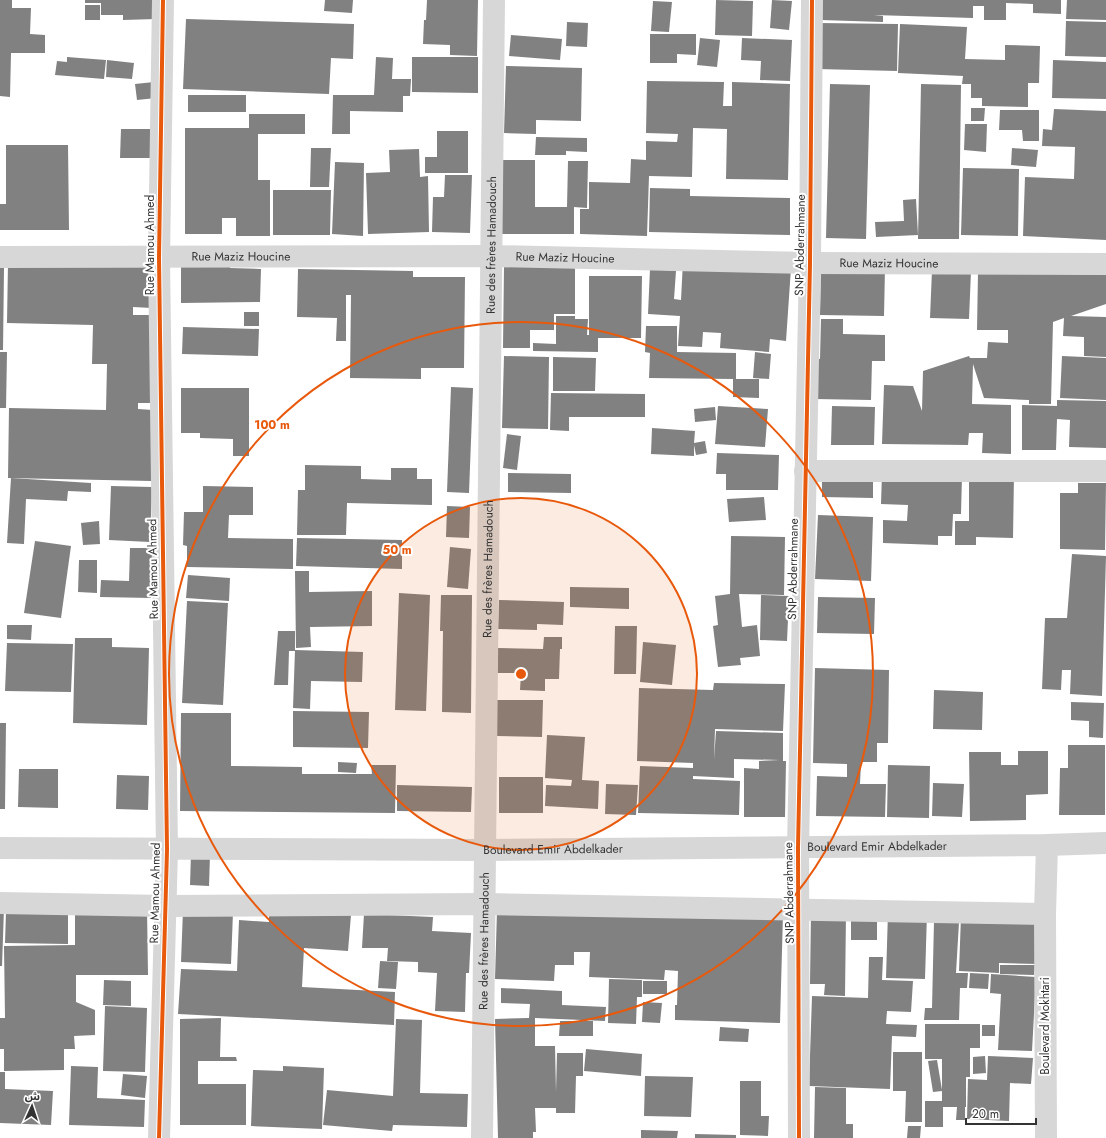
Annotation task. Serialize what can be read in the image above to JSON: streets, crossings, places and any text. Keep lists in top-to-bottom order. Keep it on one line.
{"streets":{"street":["Rue Mamou Ahmed","Rue des frères Hamadouch","SNP Abderrahmane","Rue Maziz Houcine","Boulevard Emir Abdelkader","Boulevard Mokhtari"]},"crossings":[["Rue Mamou Ahmed","Rue Maziz Houcine"],["Rue Mamou Ahmed","Boulevard Emir Abdelkader"],["Rue des frères Hamadouch","Rue Maziz Houcine"],["Rue des frères Hamadouch","Boulevard Emir Abdelkader"],["SNP Abderrahmane","Rue Maziz Houcine"],["SNP Abderrahmane","Boulevard Emir Abdelkader"],["Boulevard Emir Abdelkader","Boulevard Mokhtari"]],"scale_bar":"20 m","north":"top","rings":["100 m","50 m"]}
